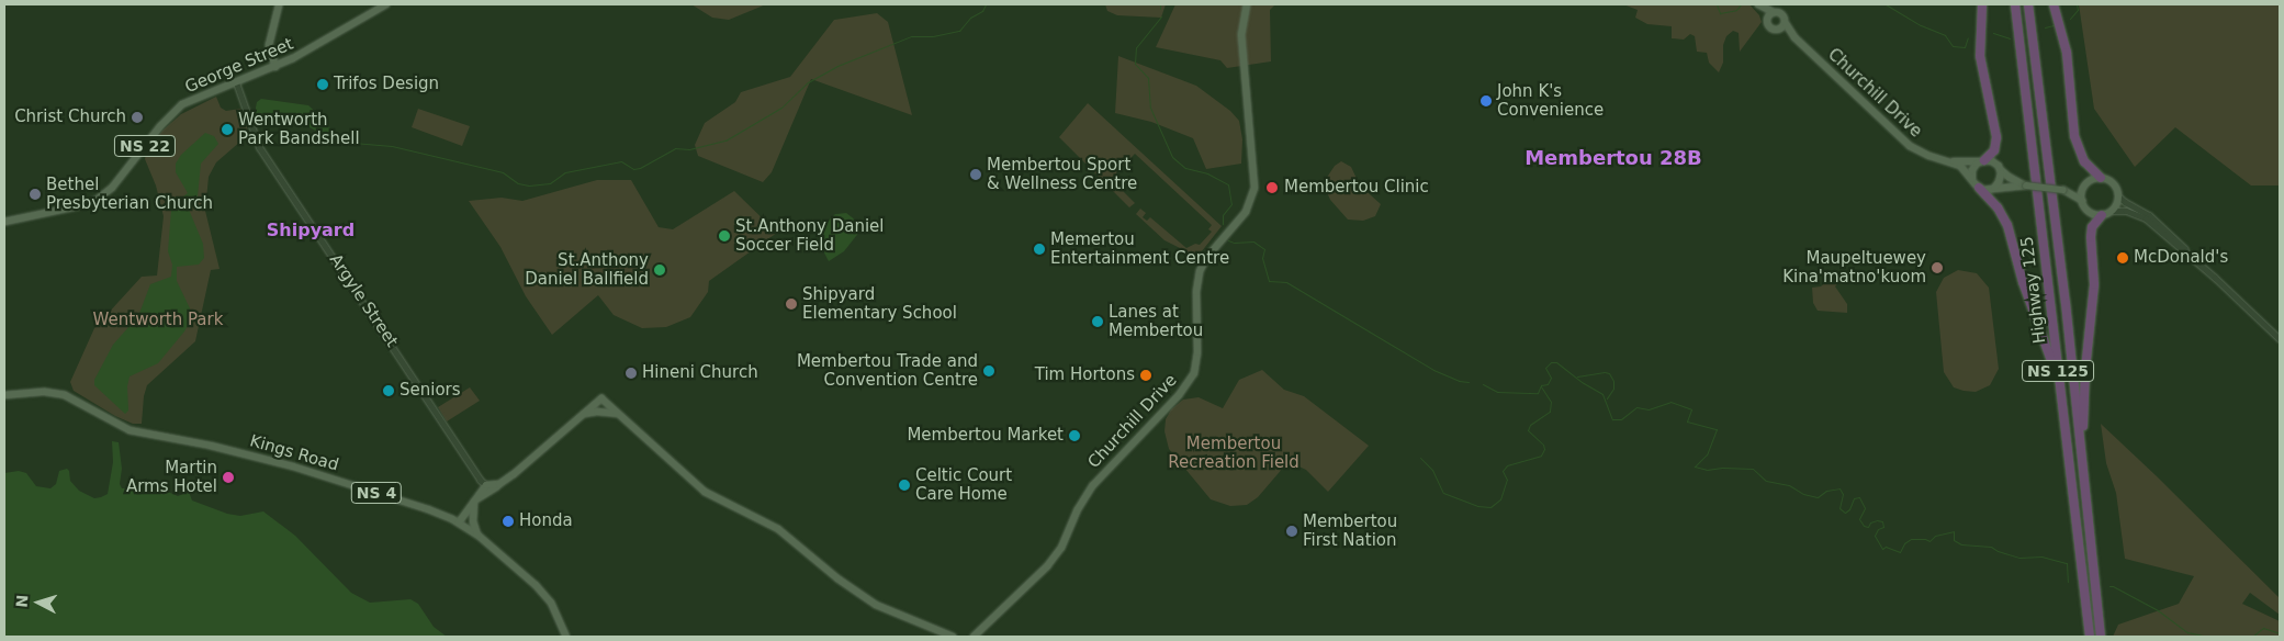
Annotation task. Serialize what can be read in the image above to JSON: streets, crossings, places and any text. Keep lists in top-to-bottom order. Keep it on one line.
{"streets":{"highway":["Highway 125","NS 125"],"main road":["George Street","Churchill Drive","NS 22","Kings Road","NS 4"],"street":["Argyle Street"]},"crossings":[["George Street","Argyle Street"]],"districts":["Membertou 28B","Shipyard"],"parks":["Wentworth Park","Membertou Recreation Field"],"places":["Trifos Design","John K's Convenience","Christ Church","Wentworth Park Bandshell","Membertou Sport & Wellness Centre","Membertou Clinic","Bethel Presbyterian Church","St.Anthony Daniel Soccer Field","Memertou Entertainment Centre","McDonald's","Maupeltuewey Kina'matno'kuom","St.Anthony Daniel Ballfield","Shipyard Elementary School","Lanes at Membertou","Membertou Trade and Convention Centre","Hineni Church","Tim Hortons","Seniors","Membertou Market","Martin Arms Hotel","Celtic Court Care Home","Honda","Membertou First Nation"],"north":"left"}
